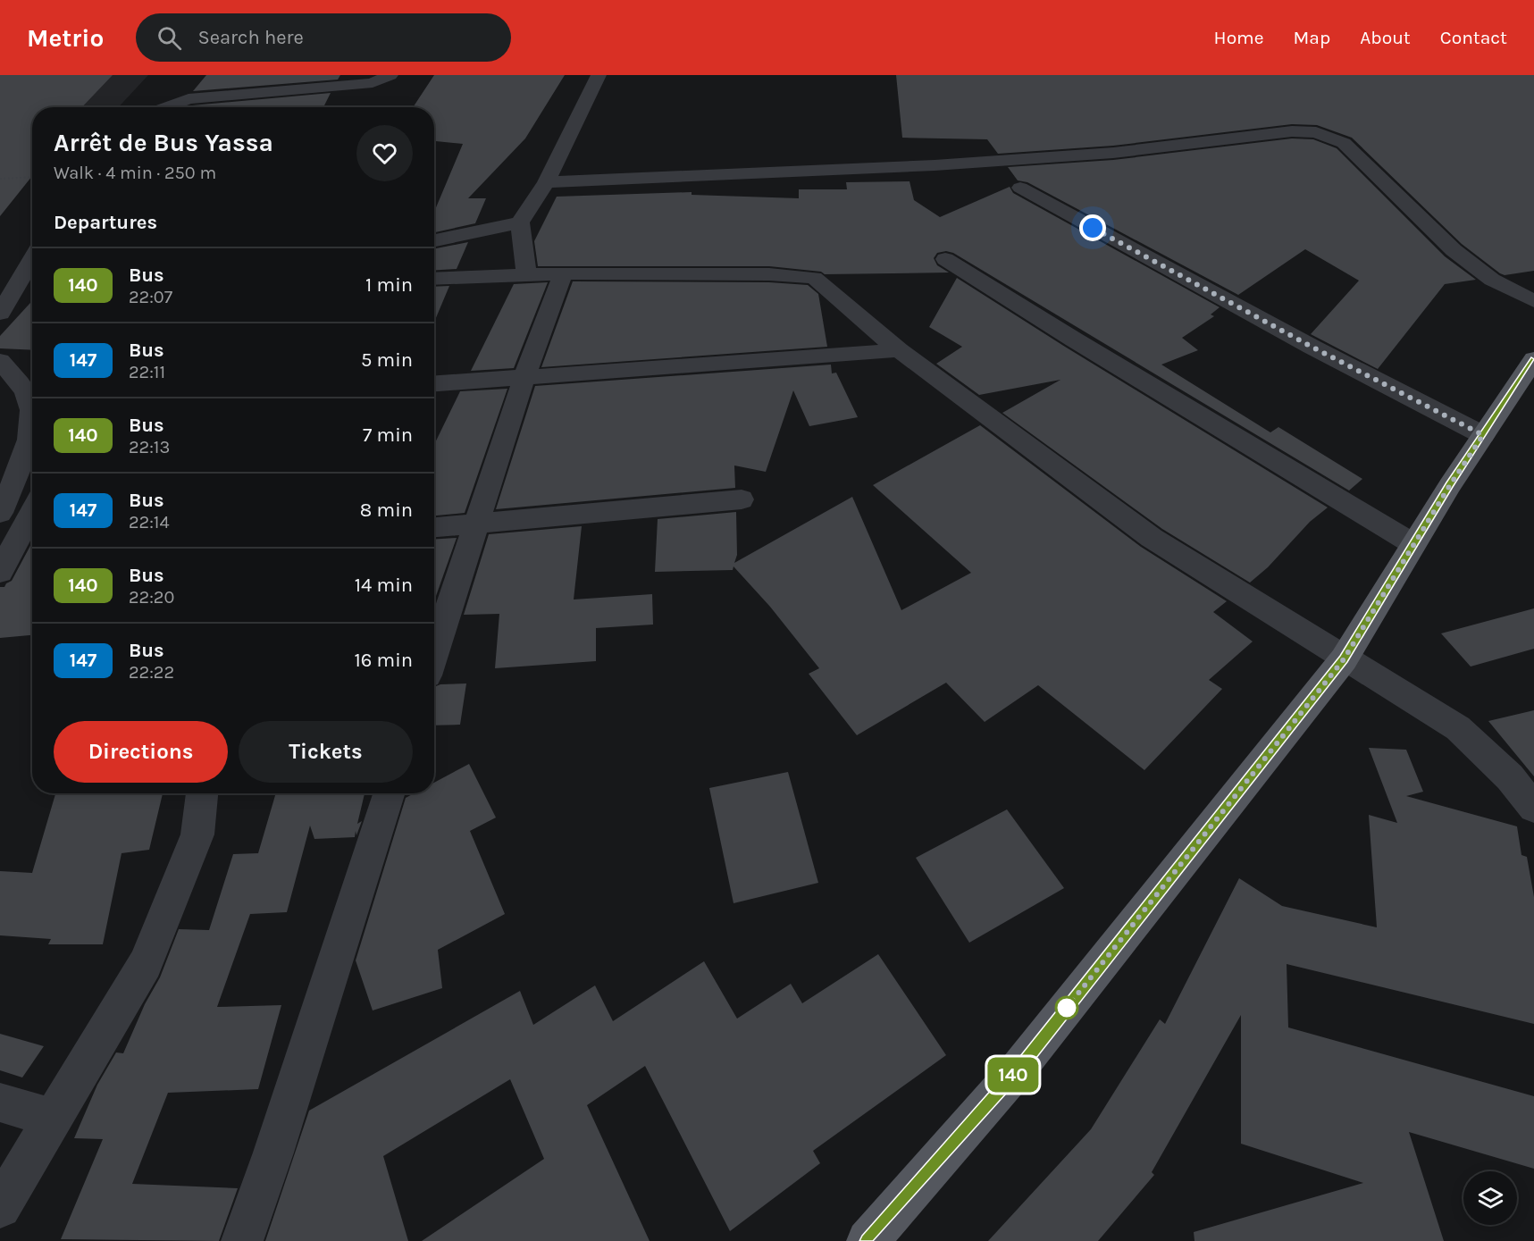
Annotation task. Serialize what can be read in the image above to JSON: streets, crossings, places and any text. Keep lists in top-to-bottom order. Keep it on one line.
{"lines":["bus line 140"],"page":{"header":"Metrio","search":"Search here","nav":["Home","Map","About","Contact"],"on_map":"140","heading":[["Arrêt de Bus Yassa","Walk · 4 min · 250 m"],"Departures"],"list":[{"mark":"140","name":"Bus","note":"22:07","value":"1 min"},{"mark":"147","name":"Bus","note":"22:11","value":"5 min"},{"mark":"140","name":"Bus","note":"22:13","value":"7 min"},{"mark":"147","name":"Bus","note":"22:14","value":"8 min"},{"mark":"140","name":"Bus","note":"22:20","value":"14 min"},{"mark":"147","name":"Bus","note":"22:22","value":"16 min"}],"buttons":["Directions","Tickets"]}}
